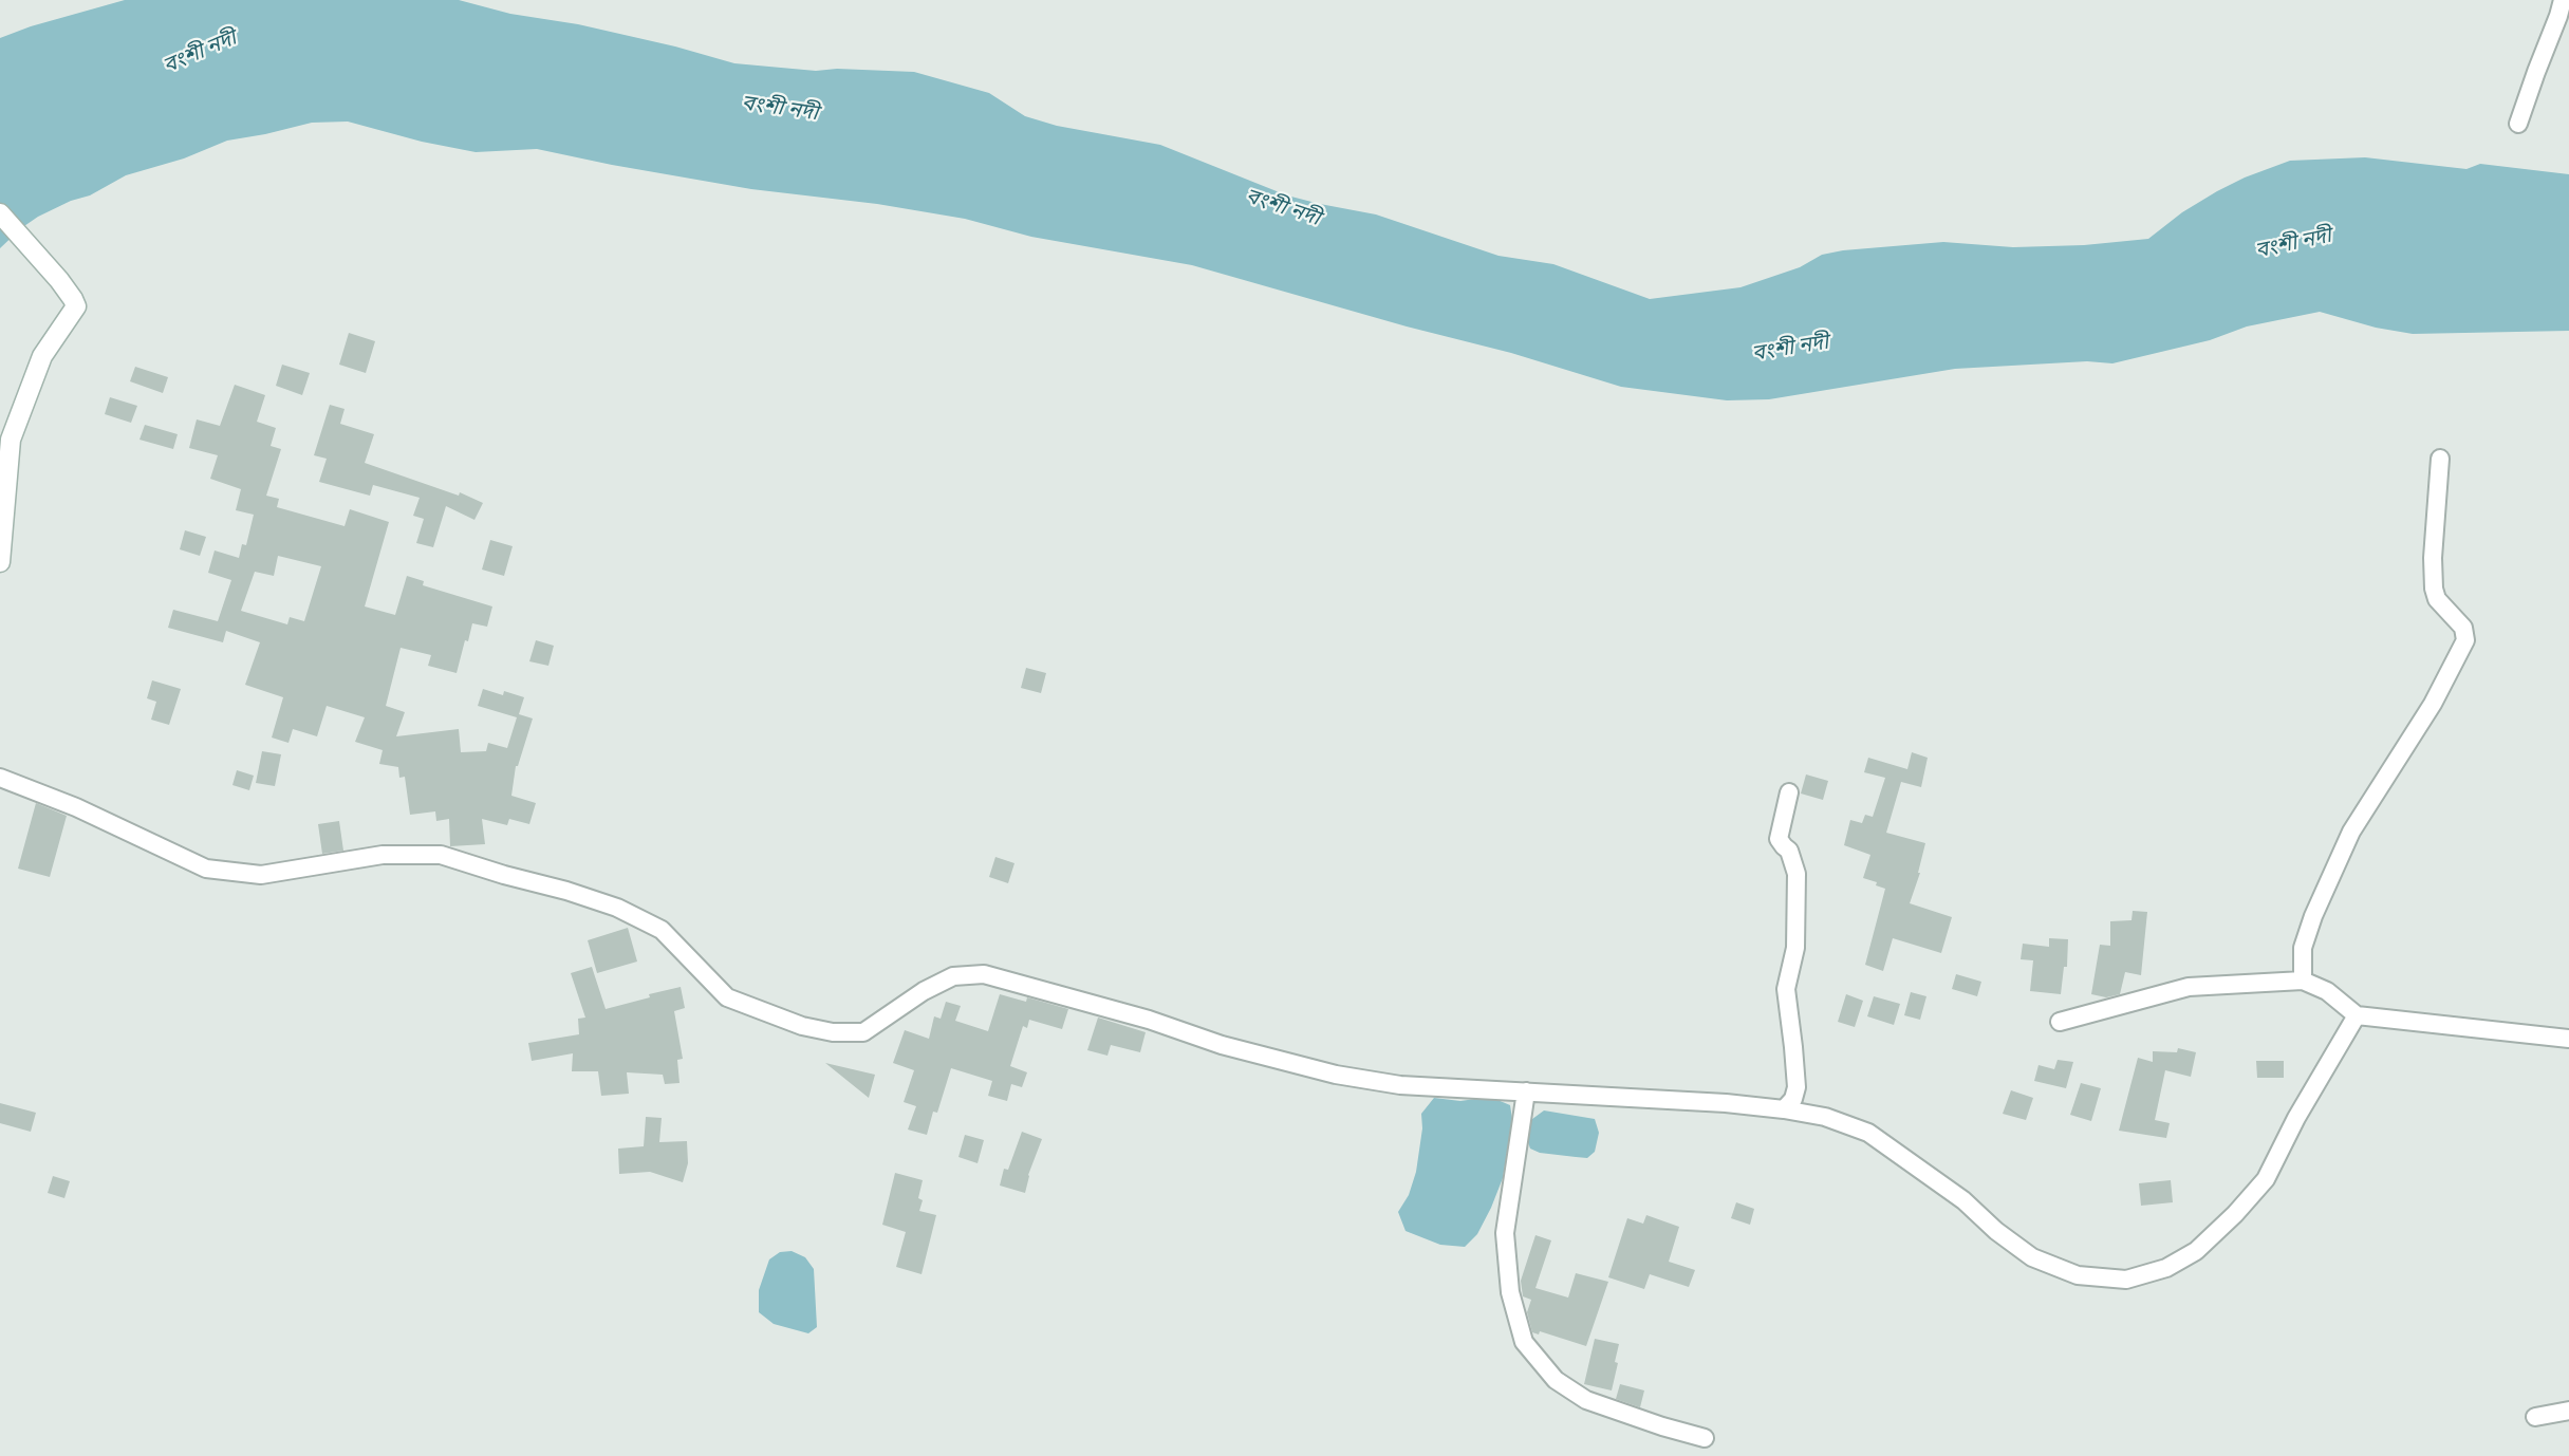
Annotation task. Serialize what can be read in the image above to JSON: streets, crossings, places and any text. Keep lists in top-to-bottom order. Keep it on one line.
{"water":["বংশী নদী"]}
